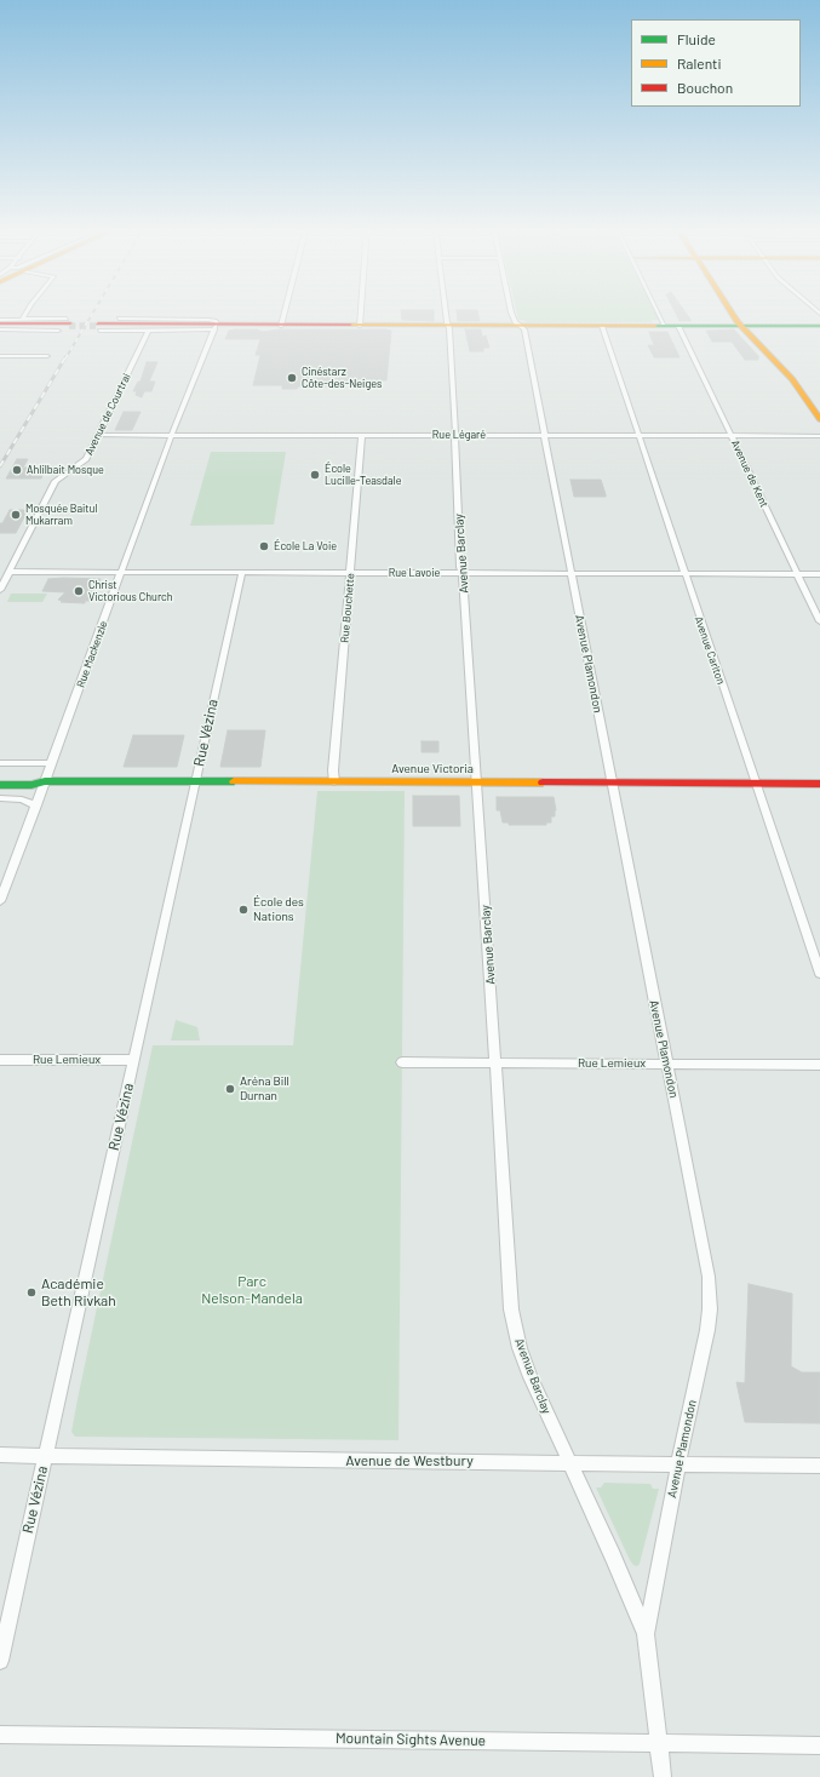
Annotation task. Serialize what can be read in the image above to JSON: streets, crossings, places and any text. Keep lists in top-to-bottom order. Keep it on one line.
{"streets":{"main road":["Avenue Victoria"],"street":["Avenue de Courtrai","Rue Légaré","Avenue de Kent","Avenue Barclay","Rue Lavoie","Rue Bouchette","Avenue Carlton","Rue Mackenzie","Avenue Plamondon","Rue Vézina","Rue Lemieux","Avenue de Westbury","Mountain Sights Avenue"]},"crossings":[["Avenue de Courtrai","Rue Légaré"],["Avenue de Courtrai","Rue Lavoie"],["Rue Légaré","Avenue de Kent"],["Rue Légaré","Avenue Barclay"],["Rue Légaré","Rue Bouchette"],["Rue Légaré","Avenue Carlton"],["Rue Légaré","Rue Mackenzie"],["Rue Légaré","Avenue Plamondon"],["Avenue de Kent","Rue Lavoie"],["Avenue Barclay","Rue Lavoie"],["Avenue Barclay","Avenue Plamondon"],["Avenue Barclay","Avenue Victoria"],["Avenue Barclay","Rue Lemieux"],["Avenue Barclay","Avenue de Westbury"],["Rue Lavoie","Rue Bouchette"],["Rue Lavoie","Avenue Carlton"],["Rue Lavoie","Rue Mackenzie"],["Rue Lavoie","Avenue Plamondon"],["Rue Lavoie","Rue Vézina"],["Rue Bouchette","Avenue Victoria"],["Avenue Carlton","Avenue Victoria"],["Rue Mackenzie","Avenue Victoria"],["Avenue Plamondon","Avenue Victoria"],["Avenue Plamondon","Rue Lemieux"],["Avenue Plamondon","Avenue de Westbury"],["Avenue Plamondon","Mountain Sights Avenue"],["Rue Vézina","Avenue Victoria"],["Rue Vézina","Rue Lemieux"],["Rue Vézina","Avenue de Westbury"]],"parks":["Parc Nelson-Mandela"],"places":["Cinéstarz Côte-des-Neiges","Ahlilbait Mosque","École Lucille-Teasdale","Mosquée Baitul Mukarram","École La Voie","Christ Victorious Church","École des Nations","Aréna Bill Durnan","Académie Beth Rivkah"],"legend":["Fluide","Ralenti","Bouchon"]}
